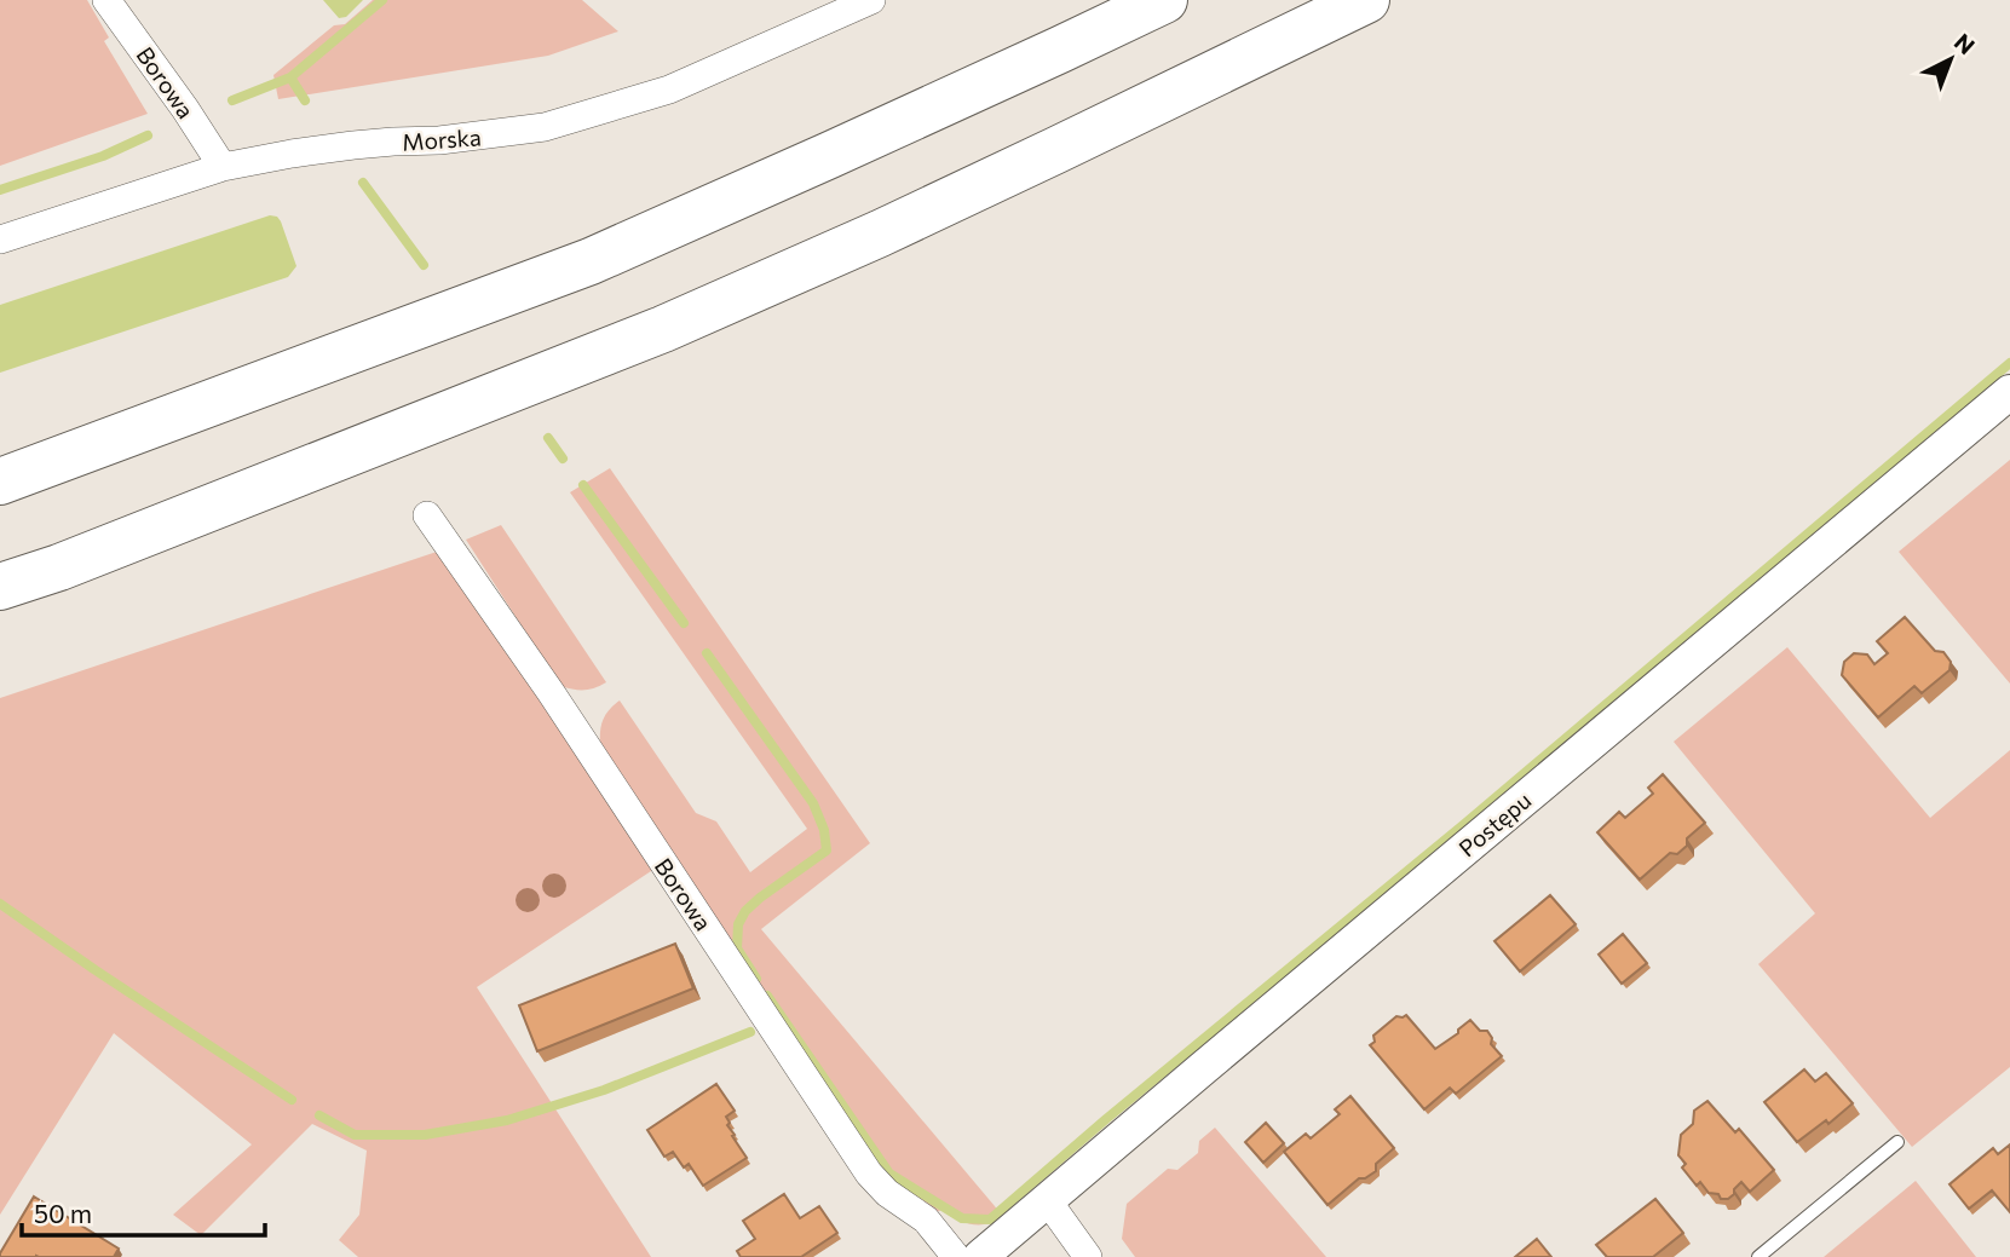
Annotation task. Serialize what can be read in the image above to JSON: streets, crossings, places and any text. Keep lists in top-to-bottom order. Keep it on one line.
{"streets":{"street":["Borowa","Morska","Postępu"]},"crossings":[["Borowa","Morska"]],"scale_bar":"50 m","north":"top right"}
